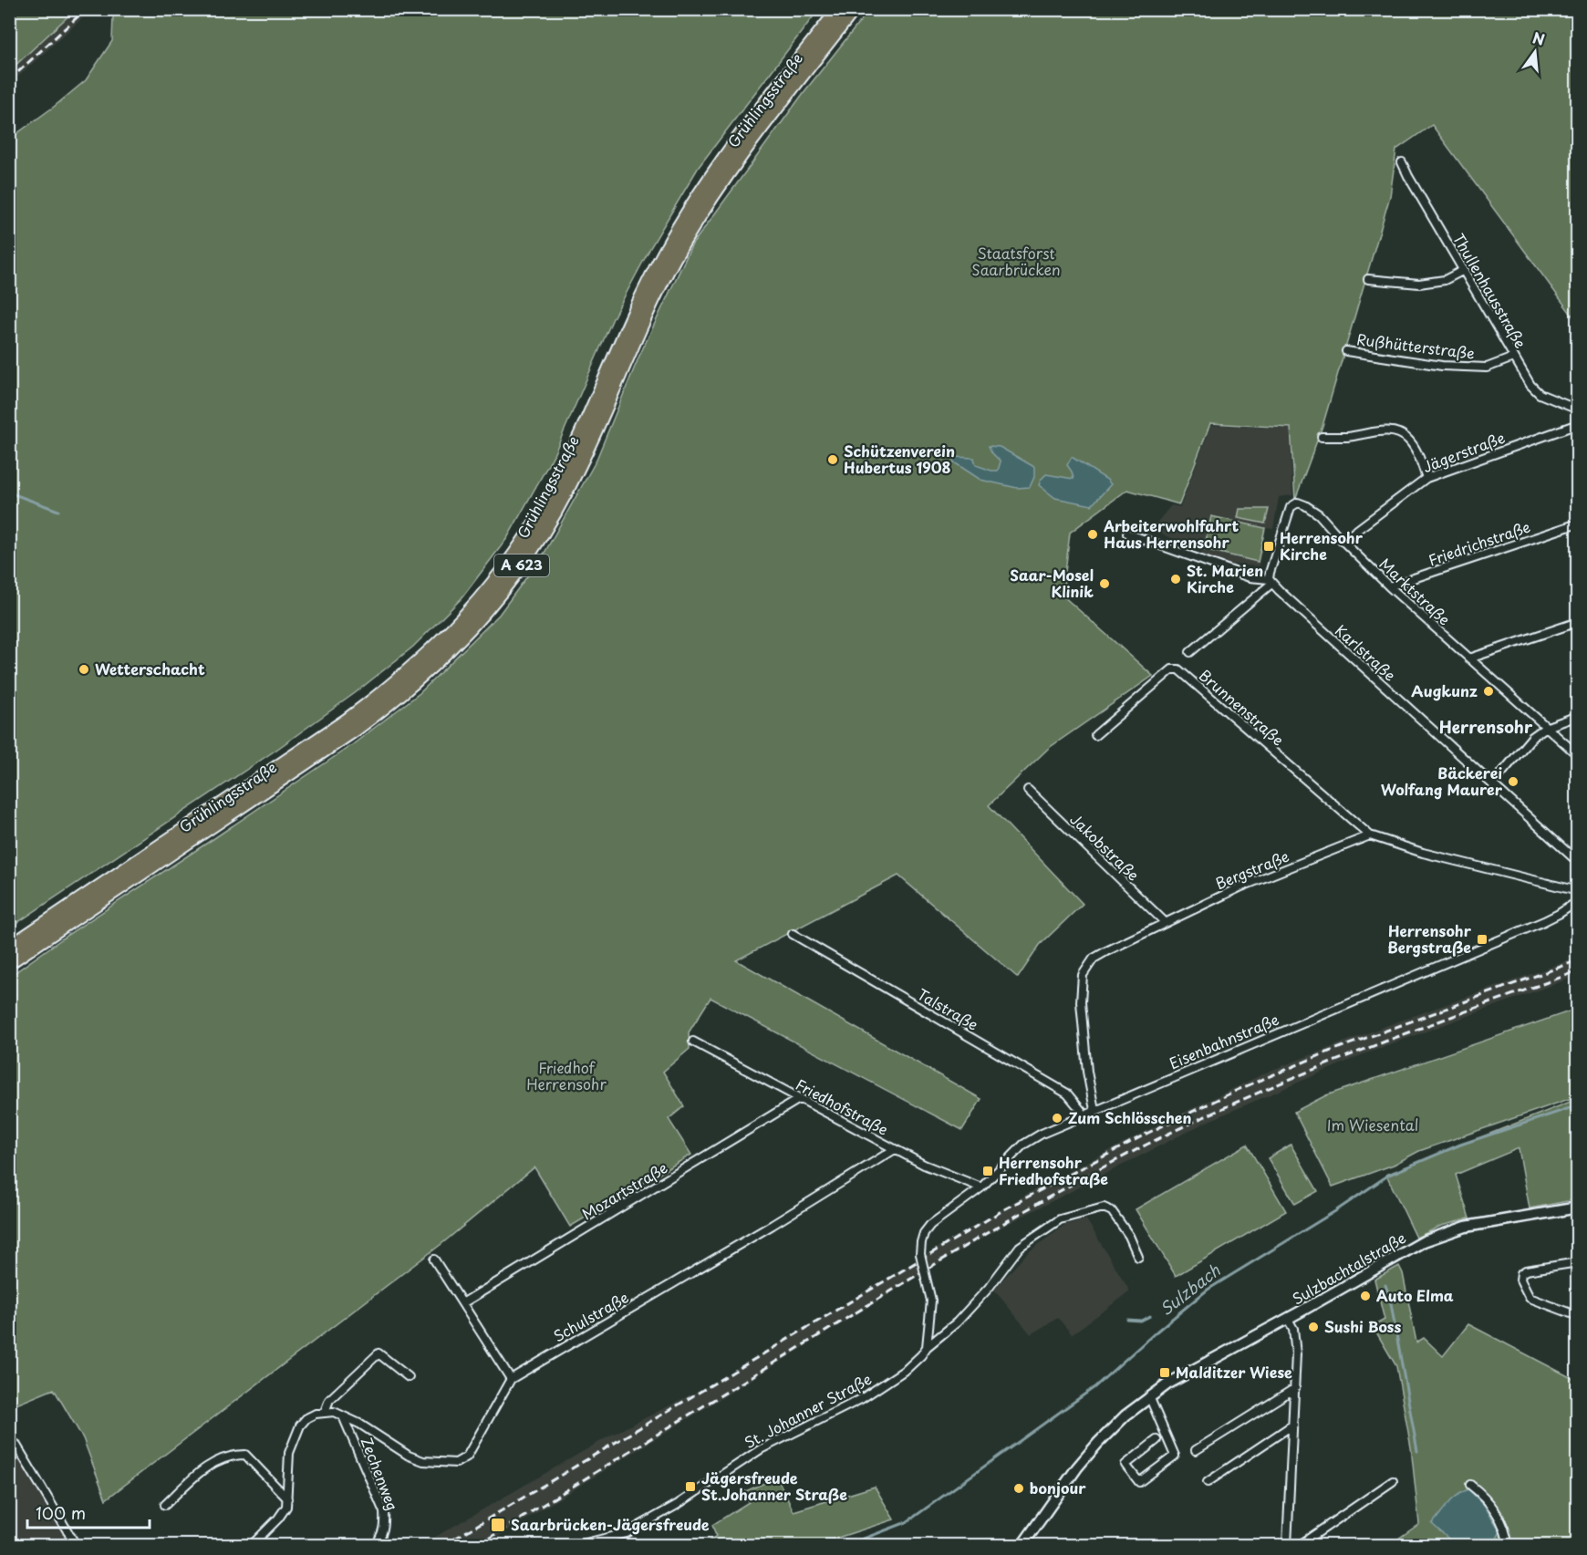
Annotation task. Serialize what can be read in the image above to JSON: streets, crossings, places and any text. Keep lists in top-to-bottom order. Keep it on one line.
{"streets":{"highway":["Grühlingsstraße","A 623"],"main road":["Sulzbachtalstraße"],"street":["Thullenhausstraße","Rußhütterstraße","Jägerstraße","Friedrichstraße","Marktstraße","Karlstraße","Brunnenstraße","Jakobstraße","Bergstraße","Talstraße","Eisenbahnstraße","Friedhofstraße","Mozartstraße","Schulstraße","St. Johanner Straße","Zechenweg"]},"crossings":[["Thullenhausstraße","Rußhütterstraße"],["Jägerstraße","Marktstraße"],["Friedrichstraße","Marktstraße"],["Marktstraße","Karlstraße"],["Brunnenstraße","Bergstraße"],["Jakobstraße","Bergstraße"],["Bergstraße","Eisenbahnstraße"],["Talstraße","Eisenbahnstraße"],["Eisenbahnstraße","Friedhofstraße"],["Eisenbahnstraße","St. Johanner Straße"],["Friedhofstraße","Mozartstraße"],["Friedhofstraße","Schulstraße"],["Schulstraße","Zechenweg"]],"districts":["Herrensohr"],"water":["Sulzbach"],"parks":["Staatsforst Saarbrücken","Friedhof Herrensohr","Im Wiesental"],"places":{"other":["Schützenverein Hubertus 1908","Arbeiterwohlfahrt Haus Herrensohr","St. Marien Kirche","Saar-Mosel Klinik","Wetterschacht","Augkunz","Bäckerei Wolfang Maurer","Zum Schlösschen","Auto Elma","Sushi Boss","bonjour"],"transit":["Herrensohr Kirche","Herrensohr Bergstraße","Herrensohr Friedhofstraße","Malditzer Wiese","Jägersfreude St.Johanner Straße","Saarbrücken-Jägersfreude"]},"scale_bar":"100 m","north":"top"}
